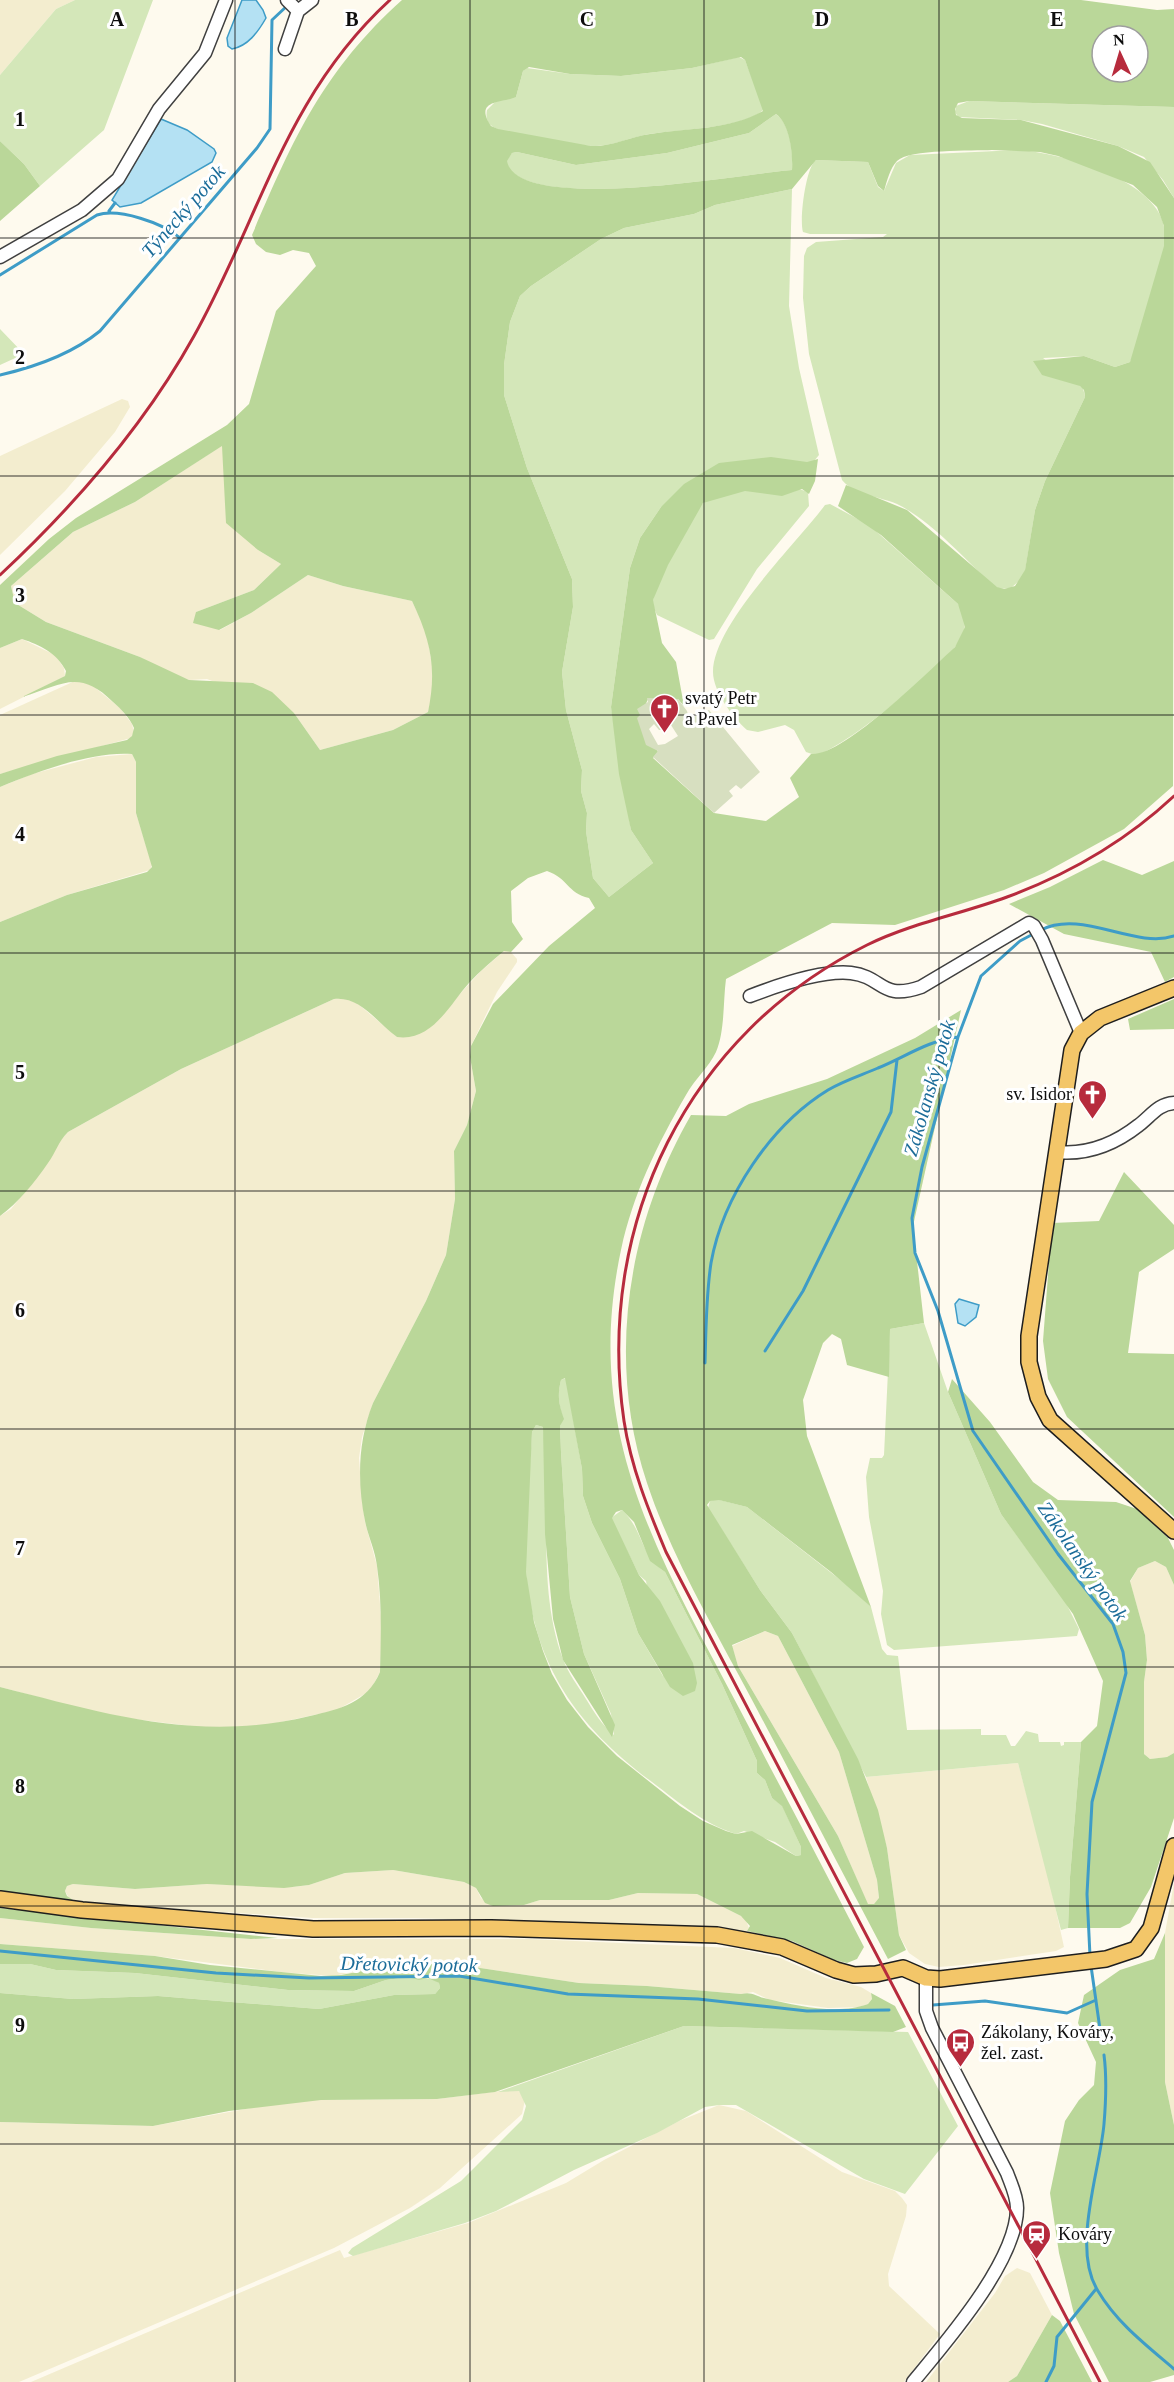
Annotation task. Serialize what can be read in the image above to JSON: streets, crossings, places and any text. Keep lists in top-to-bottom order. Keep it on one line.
{"water":["Týnecký potok","Zákolanský potok","Dřetovický potok"],"places":{"church":["svatý Petr a Pavel","sv. Isidor"],"bus stop":["Zákolany, Kováry, žel. zast."],"station":["Kováry"]},"north":"top","grid":{"columns":["A","B","C","D","E"],"rows":["1","2","3","4","5","6","7","8","9"]}}
